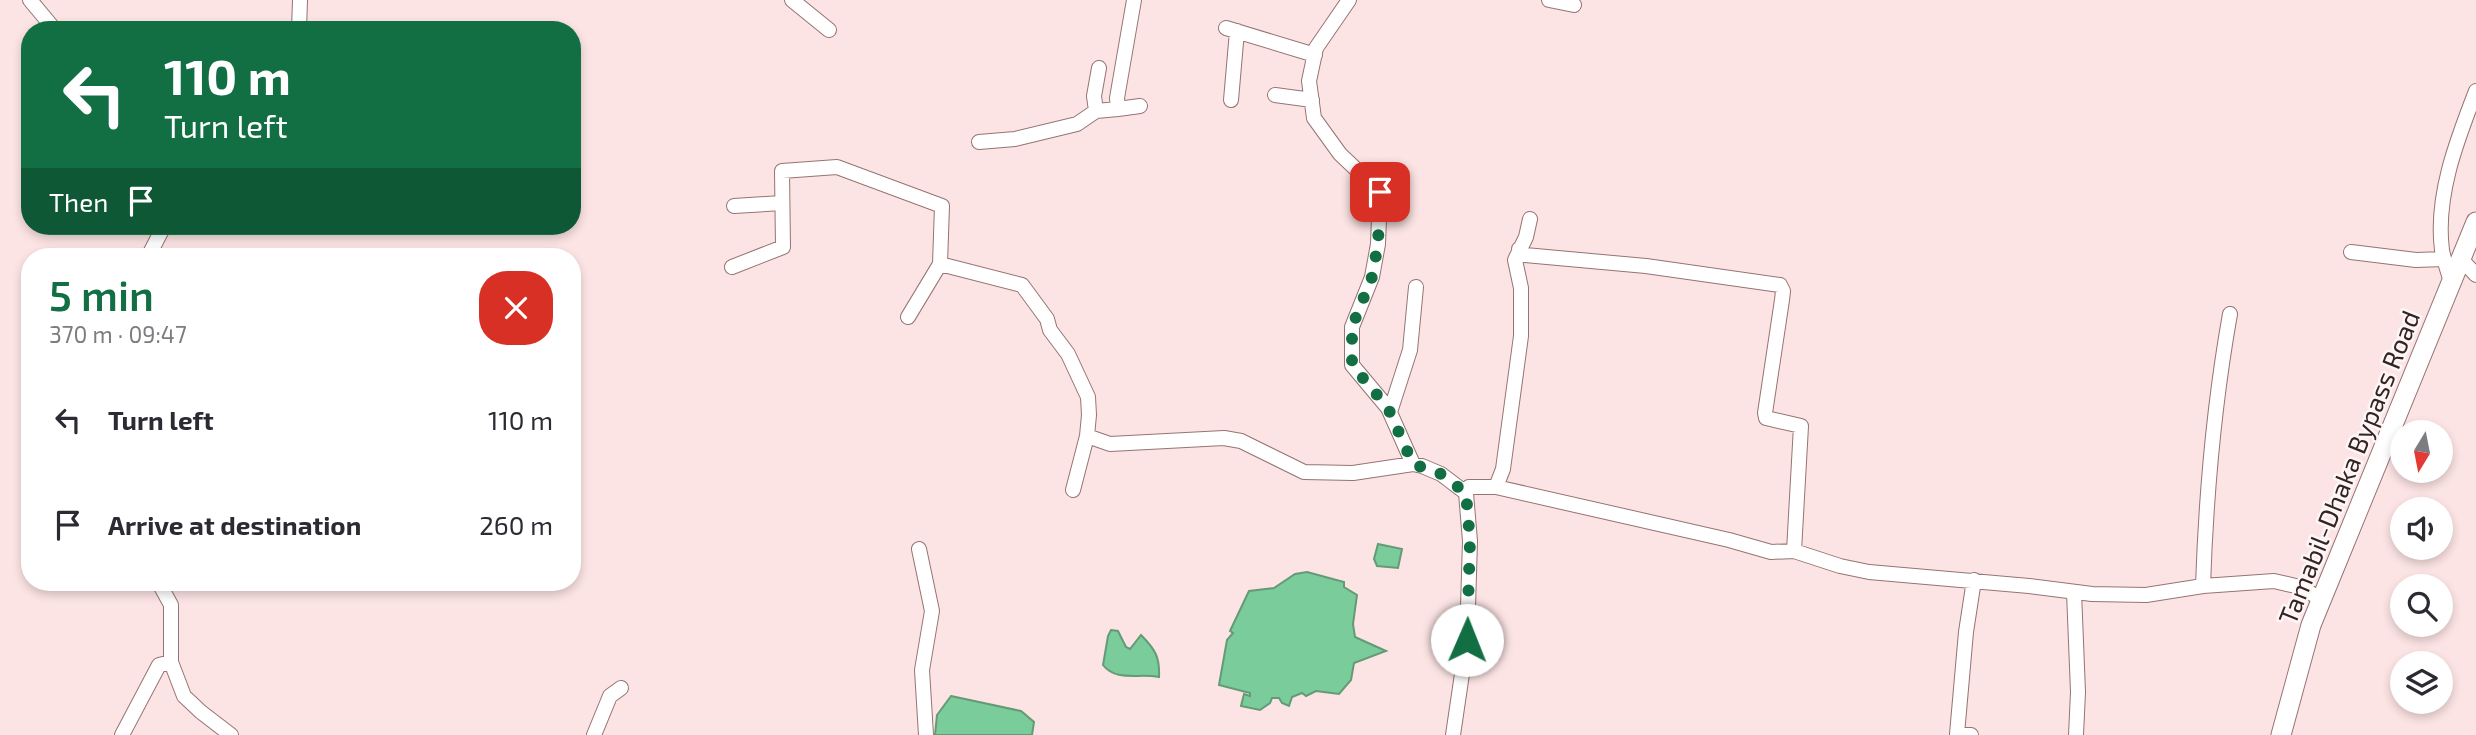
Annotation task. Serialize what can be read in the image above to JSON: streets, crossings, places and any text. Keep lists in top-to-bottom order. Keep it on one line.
{"streets":{"highway":["Tamabil-Dhaka Bypass Road"]},"north":"bottom","page":{"turn":["110 m","Turn left"],"then":"Then","heading":["5 min","370 m · 09:47"],"list":[{"name":"Turn left","value":"110 m"},{"name":"Arrive at destination","value":"260 m"}]}}
